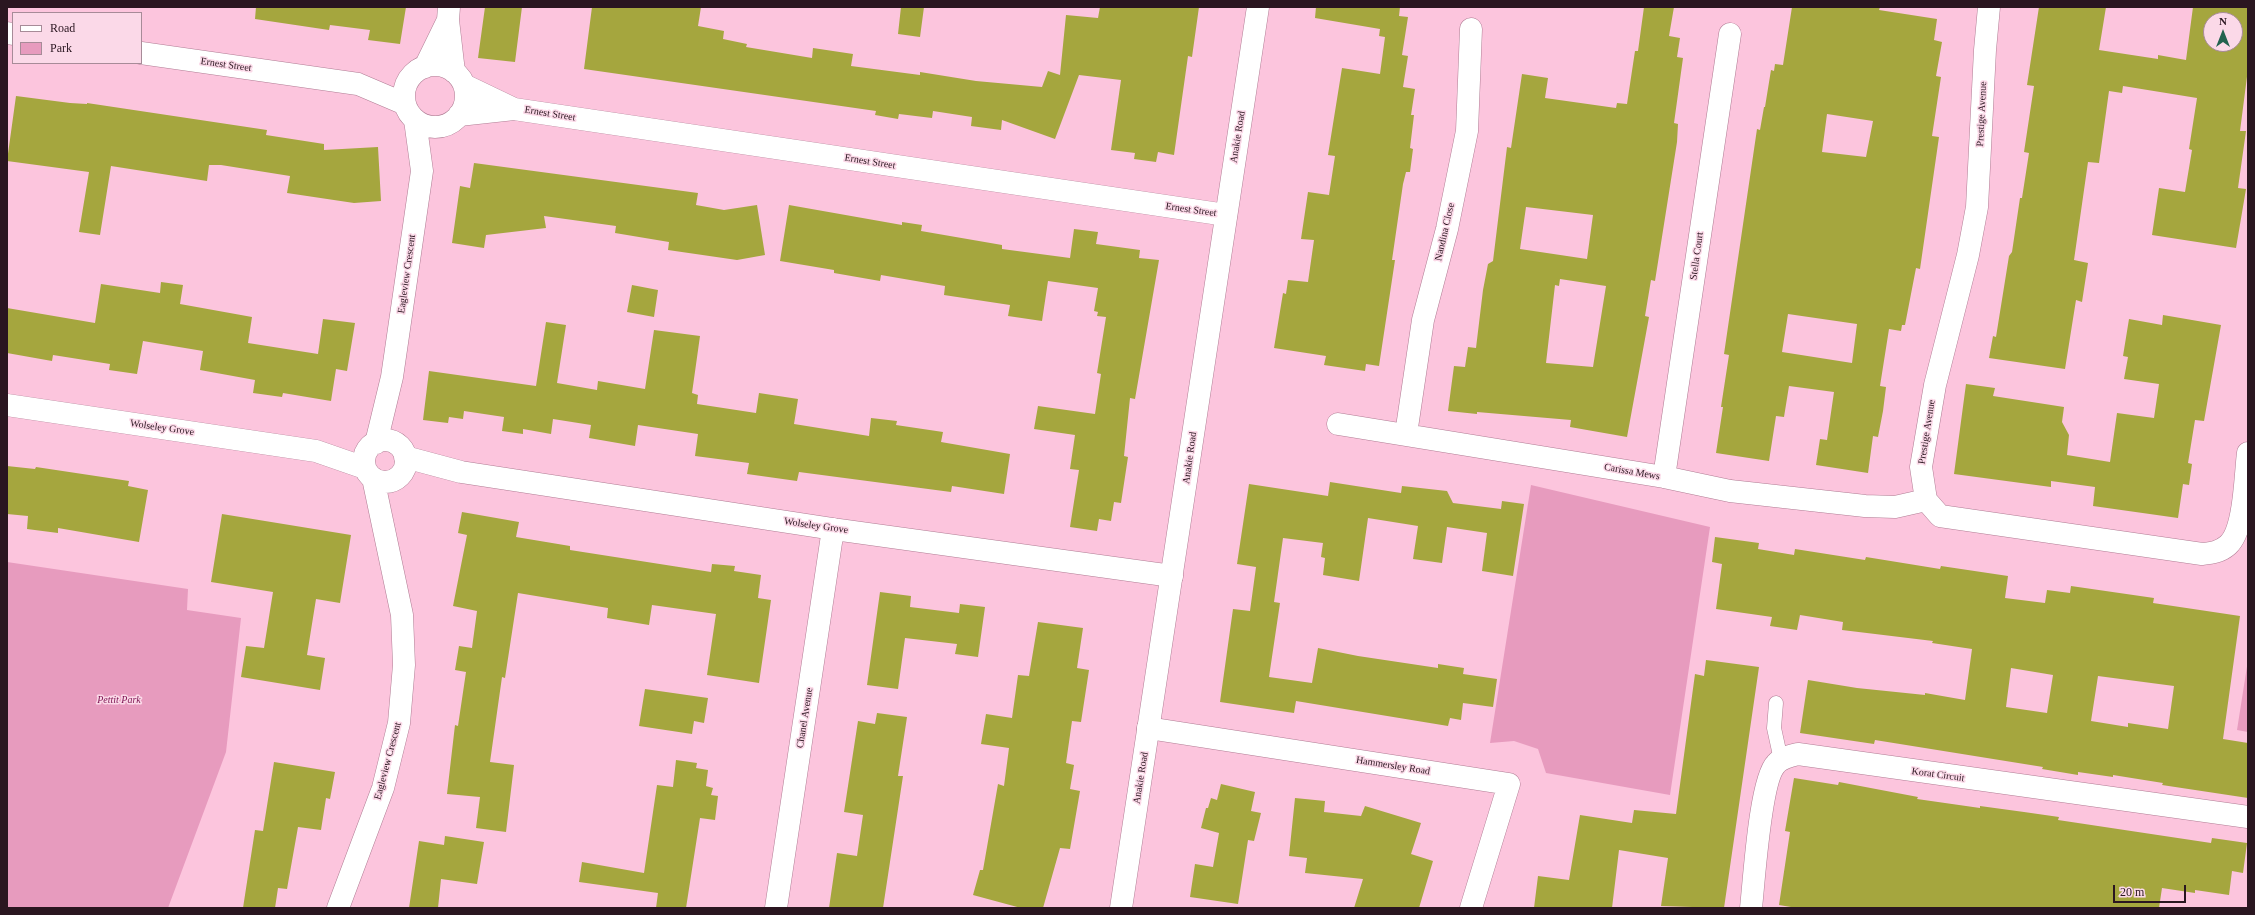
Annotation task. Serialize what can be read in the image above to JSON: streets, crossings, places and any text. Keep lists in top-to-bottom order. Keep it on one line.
{"streets":{"street":["Ernest Street","Prestige Avenue","Anakie Road","Nandina Close","Stella Court","Eagleview Crescent","Wolseley Grove","Carissa Mews","Chanel Avenue","Hammersley Road","Korat Circuit"]},"crossings":[["Ernest Street","Anakie Road"],["Ernest Street","Eagleview Crescent"],["Prestige Avenue","Carissa Mews"],["Anakie Road","Wolseley Grove"],["Anakie Road","Hammersley Road"],["Nandina Close","Carissa Mews"],["Stella Court","Carissa Mews"],["Eagleview Crescent","Wolseley Grove"],["Wolseley Grove","Chanel Avenue"]],"parks":["Pettit Park"],"legend":["Road","Park"],"scale_bar":"20 m","north":"top"}
